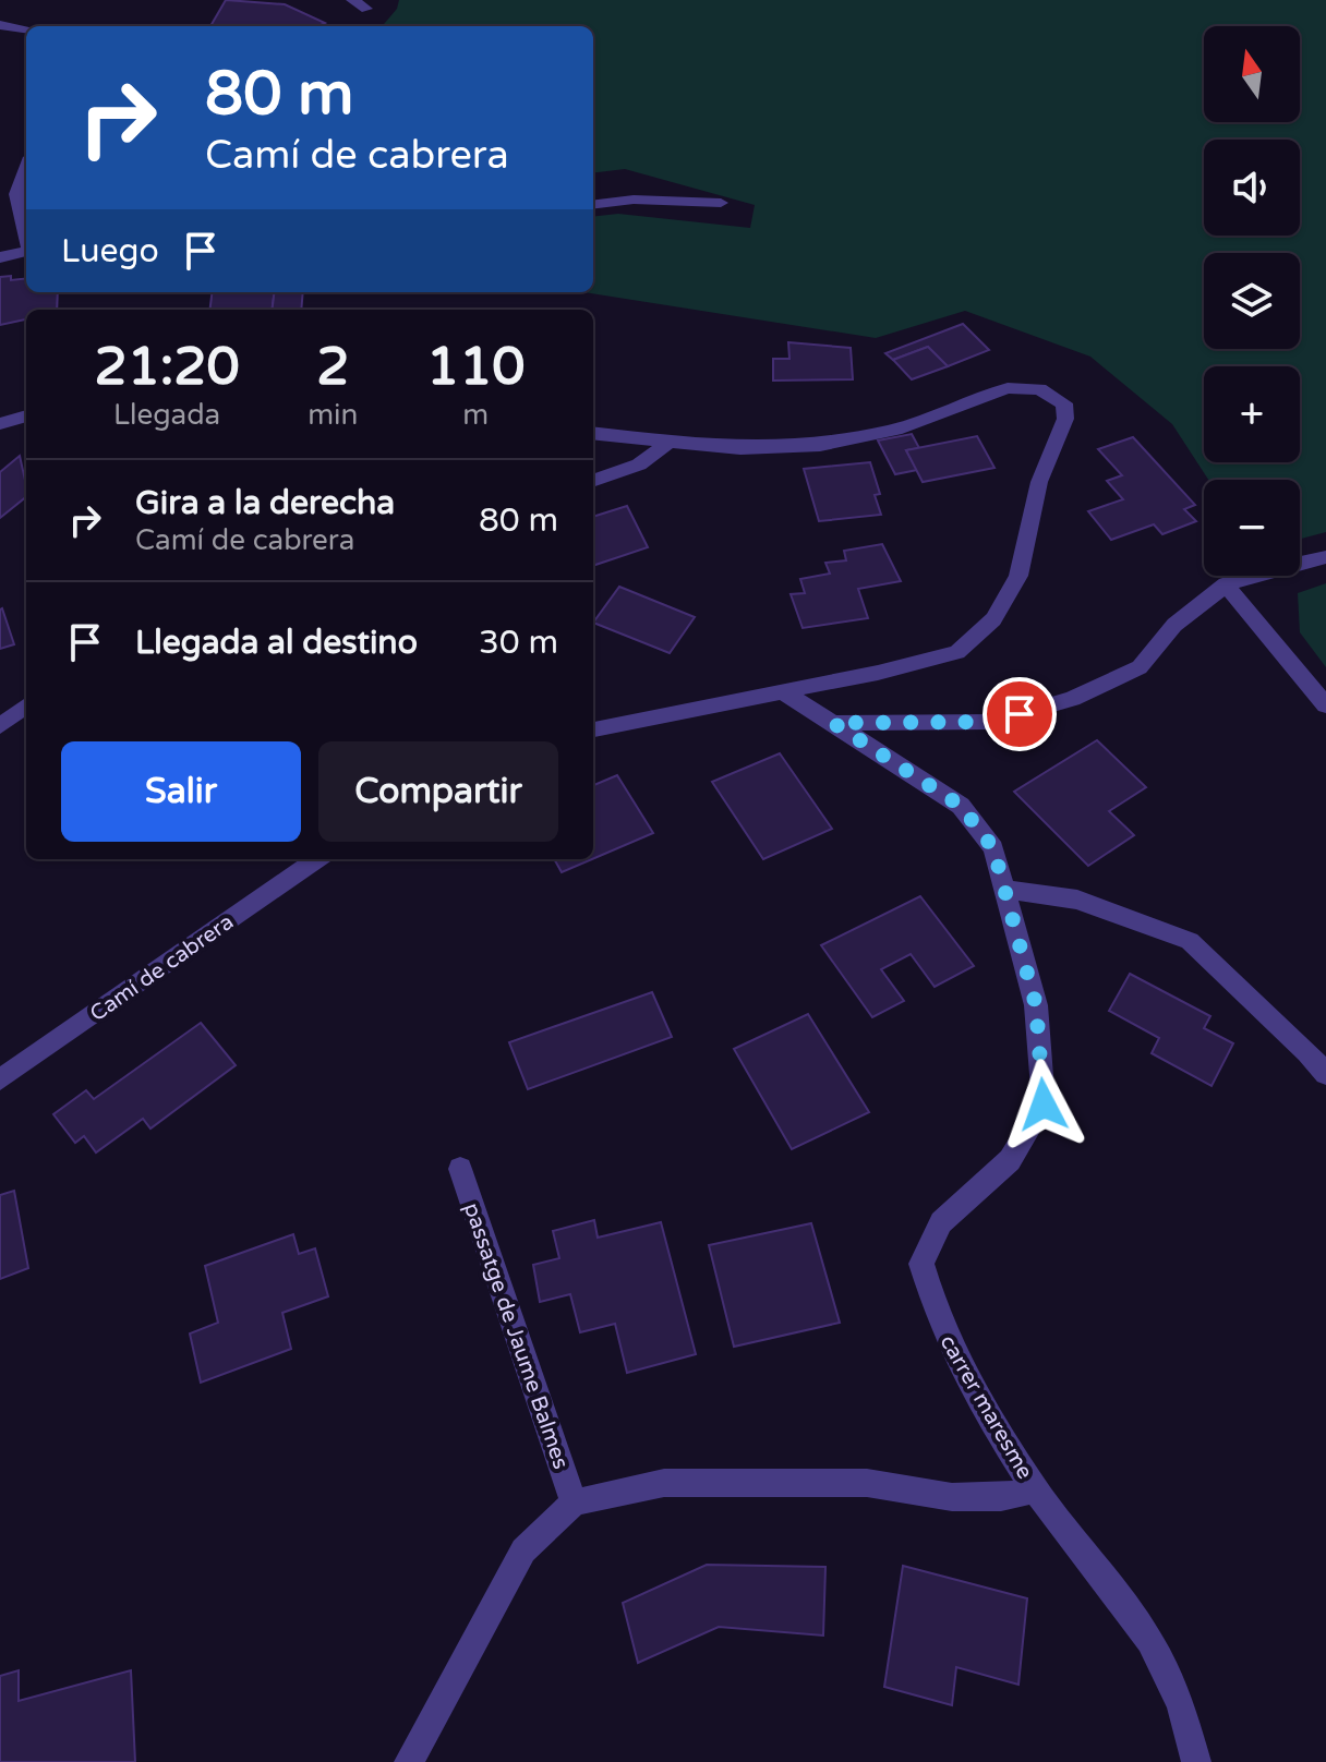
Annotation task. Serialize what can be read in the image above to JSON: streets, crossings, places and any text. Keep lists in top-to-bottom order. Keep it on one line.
{"streets":{"street":["Camí de cabrera","passatge de Jaume Balmes","carrer maresme"]},"north":"top","page":{"map_buttons":["+","−"],"turn":["80 m","Camí de cabrera"],"then":"Luego","eta":["21:20","Llegada","2","min","110","m"],"list":[{"name":"Gira a la derecha","note":"Camí de cabrera","value":"80 m"},{"name":"Llegada al destino","value":"30 m"}],"buttons":["Salir","Compartir"]}}
